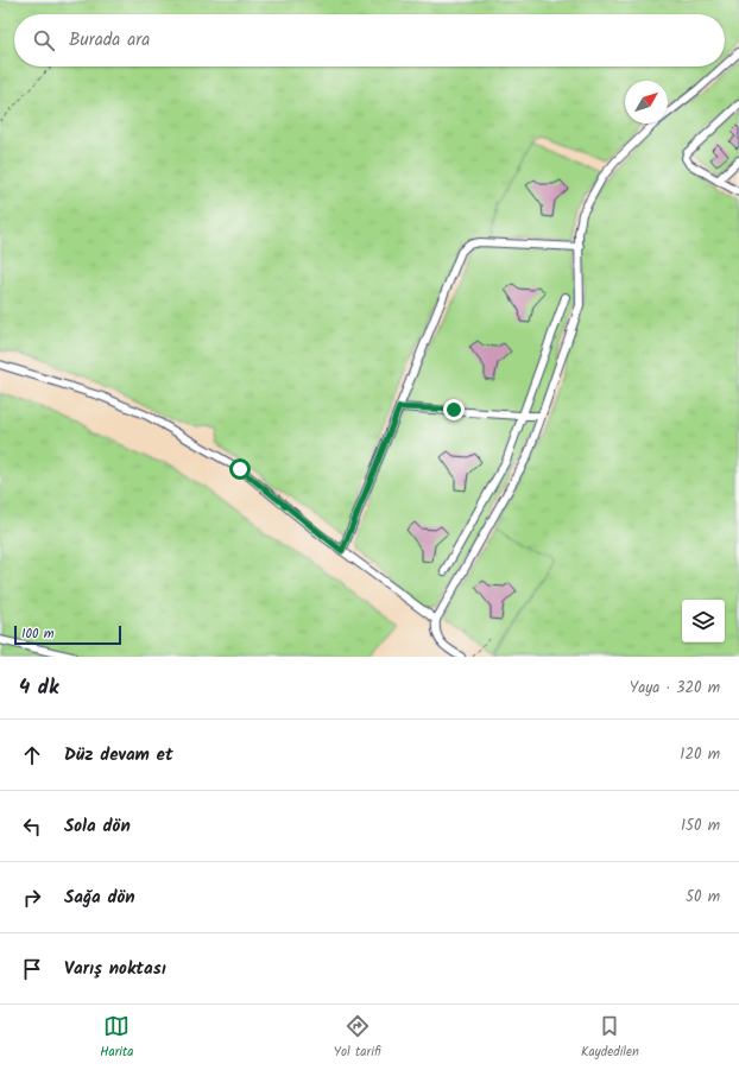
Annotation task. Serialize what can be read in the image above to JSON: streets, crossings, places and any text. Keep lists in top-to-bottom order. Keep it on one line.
{"scale_bar":"100 m","north":"top right","page":{"search":"Burada ara","scale":"100 m","heading":["4 dk","Yaya · 320 m"],"list":[["Düz devam et","120 m"],["Sola dön","150 m"],["Sağa dön","50 m"],"Varış noktası"],"nav":["Harita","Yol tarifi","Kaydedilen"]}}
